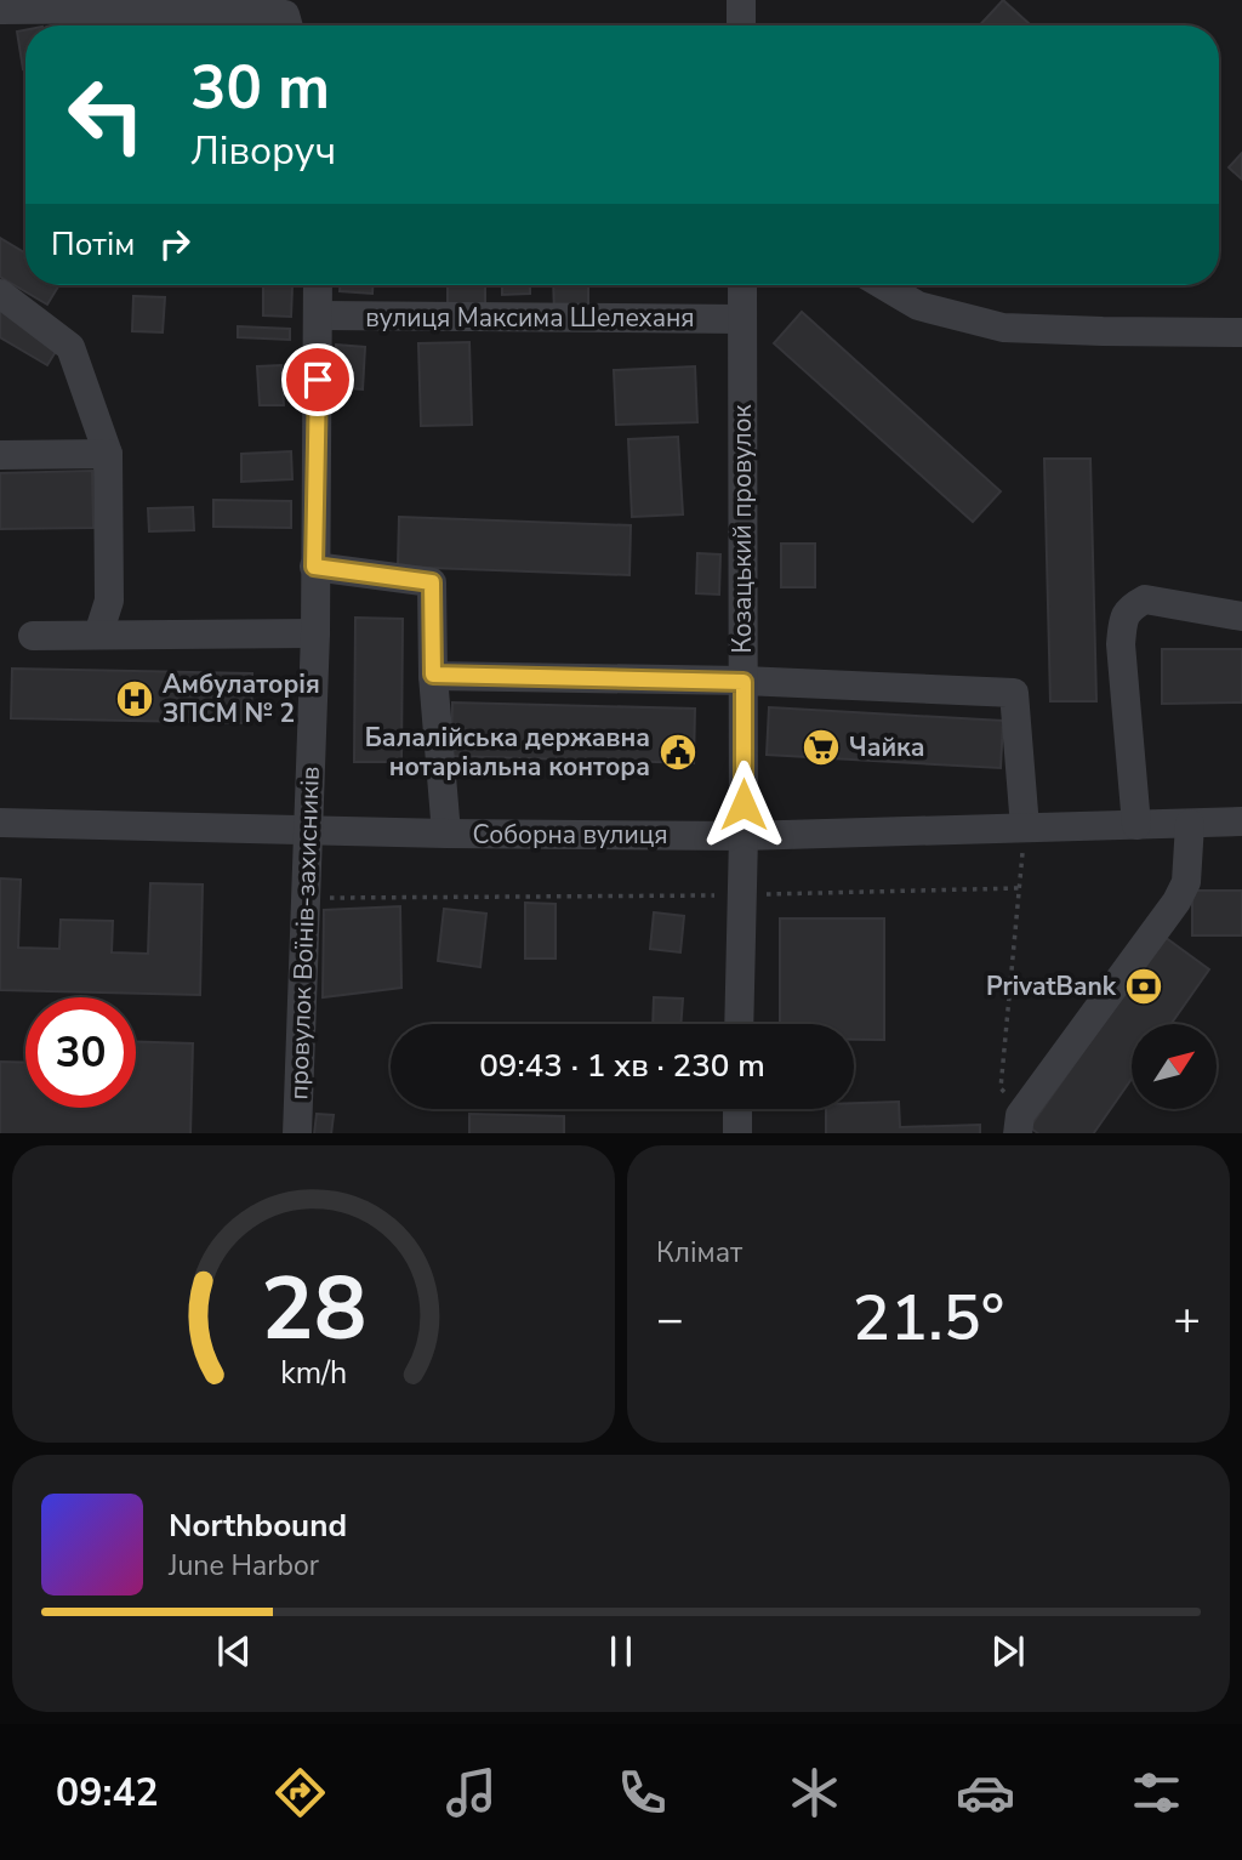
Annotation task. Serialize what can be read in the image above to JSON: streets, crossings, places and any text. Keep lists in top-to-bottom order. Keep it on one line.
{"streets":{"street":["вулиця Максима Шелеханя","Козацький провулок","Соборна вулиця","провулок Воїнів-захисників"]},"crossings":[["вулиця Максима Шелеханя","Козацький провулок"],["вулиця Максима Шелеханя","провулок Воїнів-захисників"],["Козацький провулок","Соборна вулиця"],["Соборна вулиця","провулок Воїнів-захисників"]],"places":{"hospital":["Амбулаторія ЗПСМ № 2"],"supermarket":["Чайка"],"public building":["Балалійська державна нотаріальна контора"],"bank":["PrivatBank"]},"north":"top right","page":{"turn":["30 m","Ліворуч"],"then":"Потім","limit":"30","trip":"09:43 · 1 хв · 230 m","tile":"Клімат","heat":["−","21.5°","+"],"song":["Northbound","June Harbor"],"tabs":"09:42","gauge":["28","km/h"]}}
